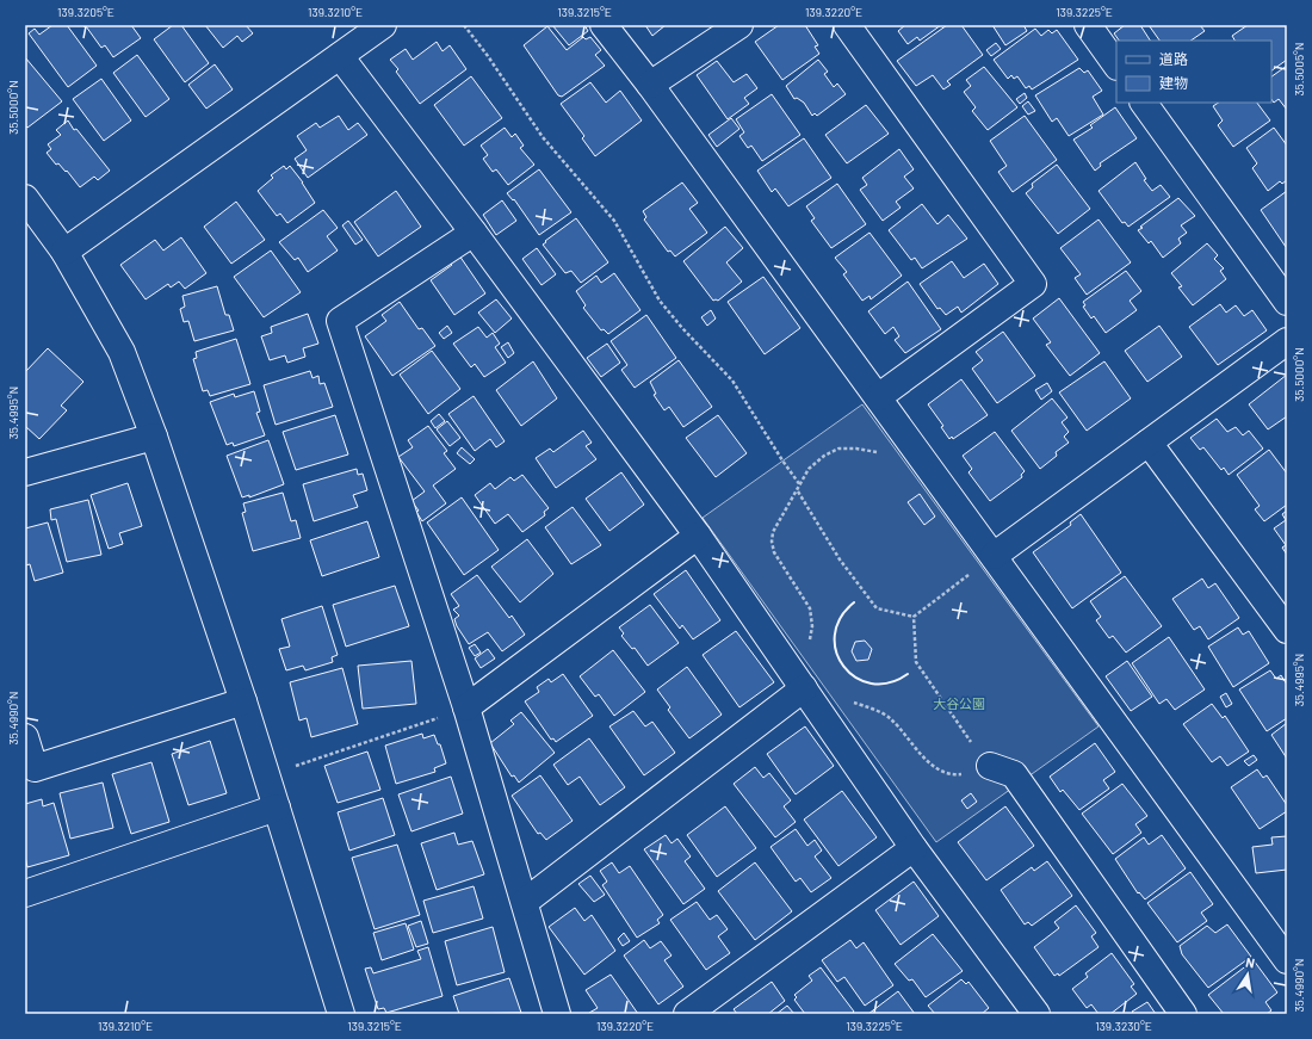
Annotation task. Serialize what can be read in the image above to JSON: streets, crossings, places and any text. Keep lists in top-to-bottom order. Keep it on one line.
{"parks":["大谷公園"],"legend":["道路","建物"],"north":"top","coordinates":["139.3205°E","139.3210°E","139.3215°E","139.3220°E","139.3225°E","35.5005°N","35.5000°N","35.4995°N","35.4990°N","139.3230°E"]}
